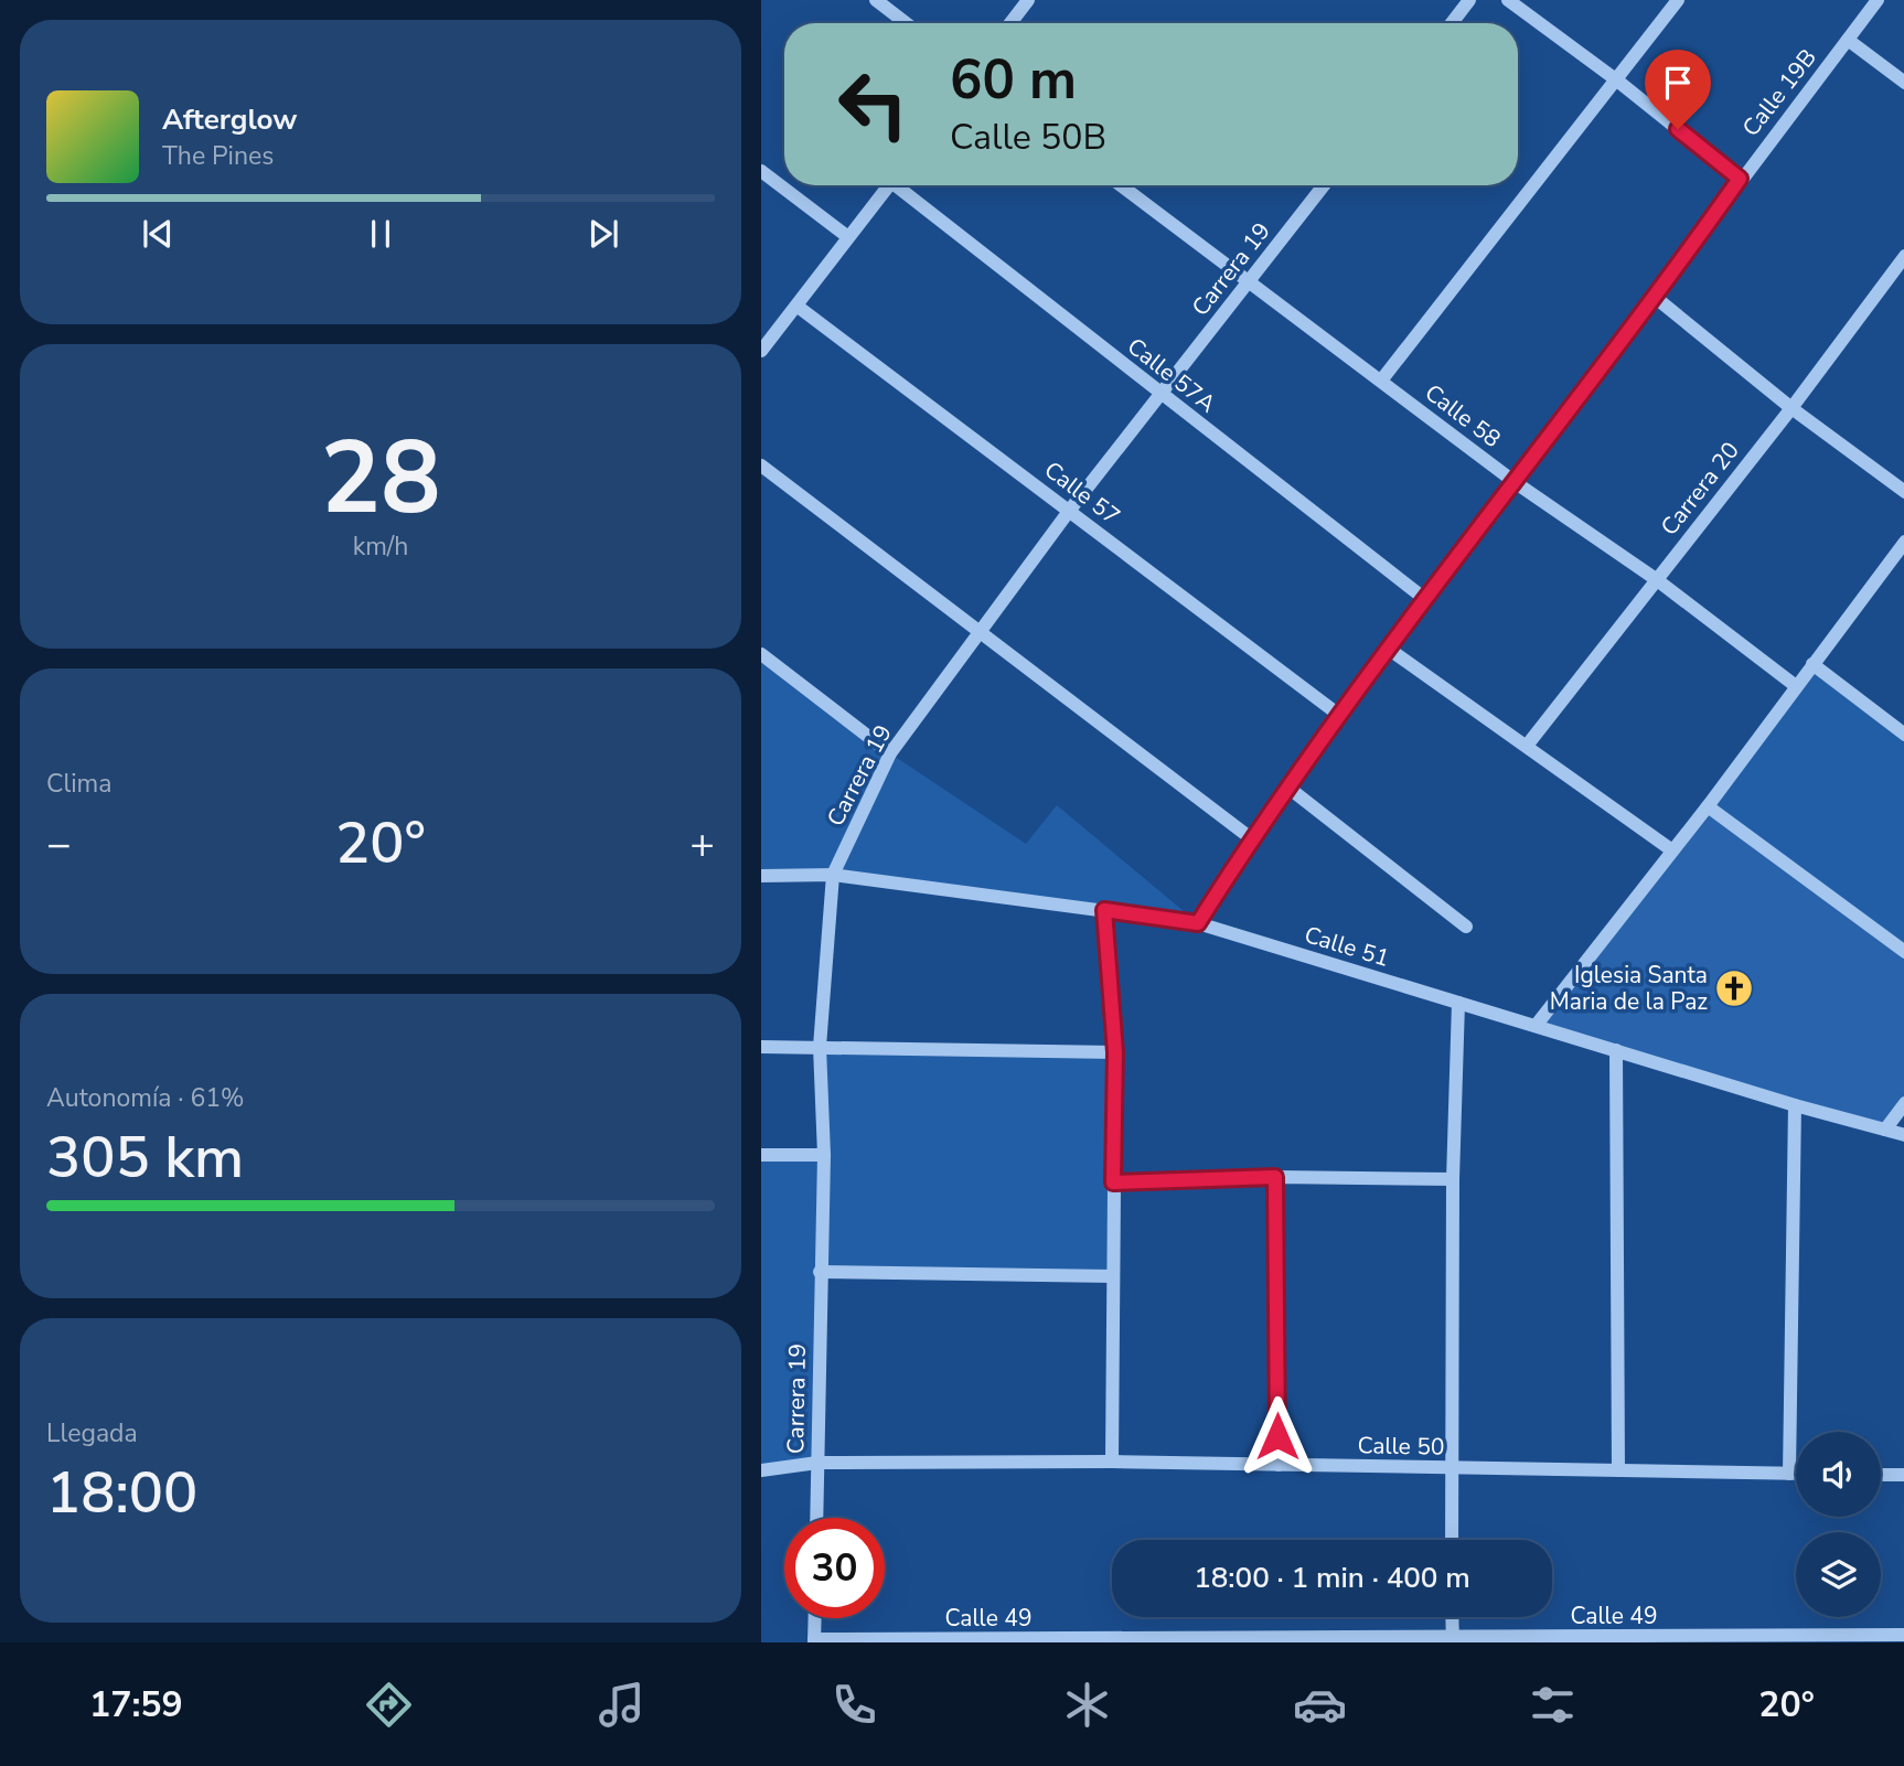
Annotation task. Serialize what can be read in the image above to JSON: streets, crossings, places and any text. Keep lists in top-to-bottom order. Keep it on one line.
{"streets":{"street":["Calle 19B","Carrera 19","Calle 57A","Calle 58","Carrera 20","Calle 57","Calle 51","Calle 50","Calle 49"]},"crossings":[["Calle 19B","Calle 57A"],["Calle 19B","Calle 58"],["Calle 19B","Calle 57"],["Calle 19B","Calle 51"],["Carrera 19","Calle 57A"],["Carrera 19","Calle 58"],["Carrera 19","Calle 57"],["Carrera 19","Calle 51"],["Carrera 19","Calle 50"],["Calle 58","Carrera 20"]],"places":{"church":["Iglesia Santa Maria de la Paz"]},"page":{"turn":["60 m","Calle 50B"],"song":["Afterglow","The Pines"],"tile":[["28","km/h"],"Clima",["Autonomía · 61%","305 km"],["Llegada","18:00"]],"heat":["−","20°","+"],"limit":"30","trip":"18:00 · 1 min · 400 m","tabs":["17:59","20°"]}}
